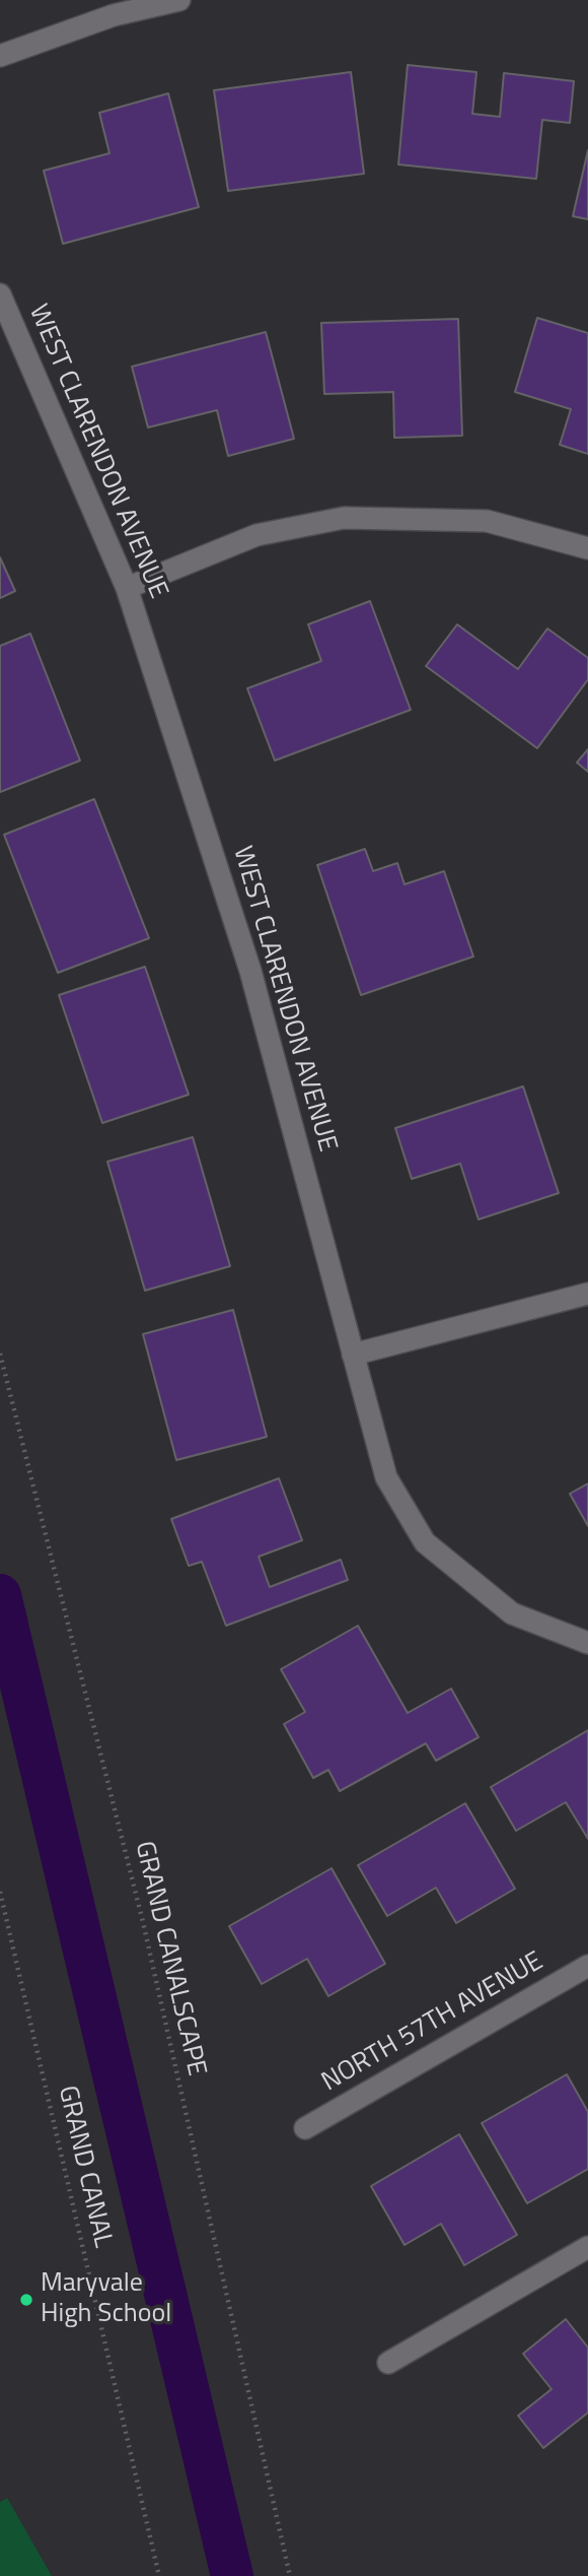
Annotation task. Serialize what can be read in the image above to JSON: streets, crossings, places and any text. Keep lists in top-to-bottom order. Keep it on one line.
{"streets":{"street":["WEST CLARENDON AVENUE","NORTH 57TH AVENUE"],"path":["GRAND CANALSCAPE","GRAND CANAL"]},"places":["Maryvale High School"]}
